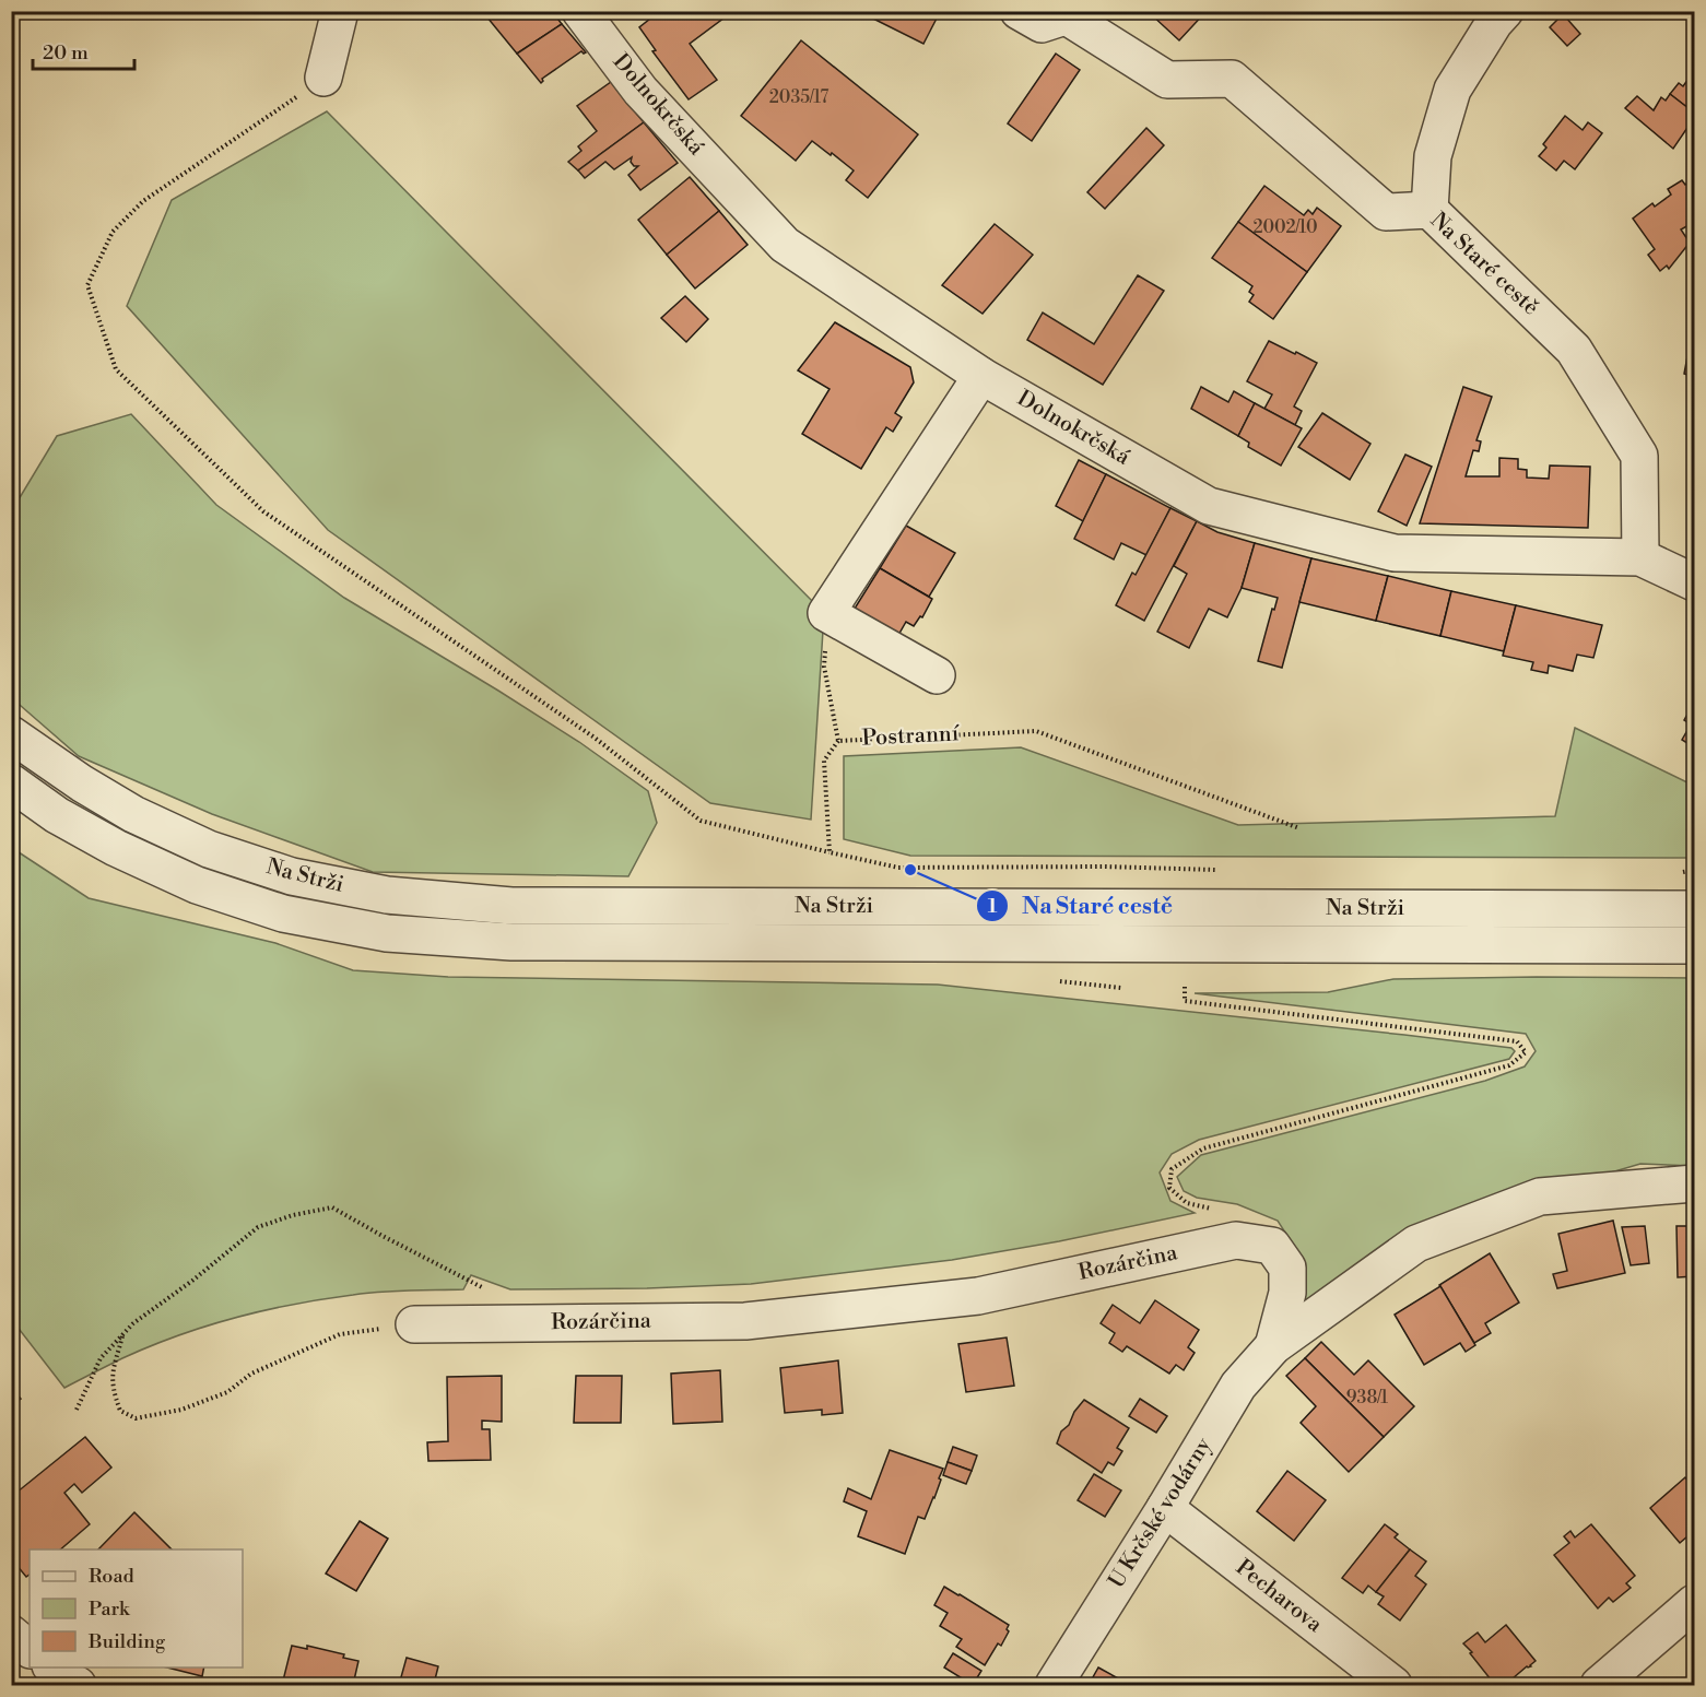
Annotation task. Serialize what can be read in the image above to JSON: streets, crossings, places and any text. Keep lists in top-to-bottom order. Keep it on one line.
{"streets":{"street":["Dolnokrčská","Na Staré cestě","Na Strži","Rozárčina","U Krčské vodárny","Pecharova"],"path":["Postranní"]},"crossings":[["Dolnokrčská","Na Staré cestě"],["Rozárčina","U Krčské vodárny"],["U Krčské vodárny","Pecharova"]],"places":["Na Staré cestě"],"house_numbers":["2035/17","2002/10","938/1"],"legend":["Road","Park","Building"],"scale_bar":"20 m"}
